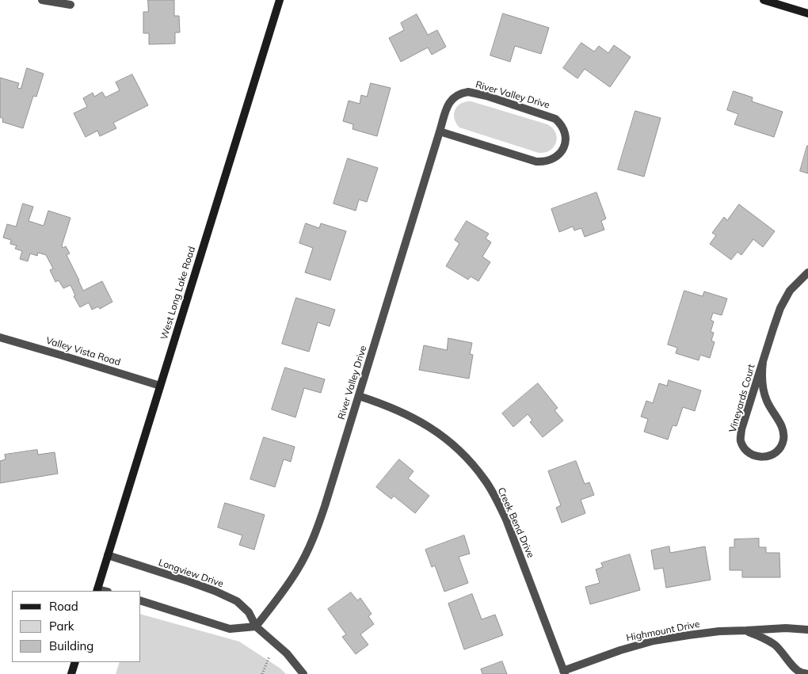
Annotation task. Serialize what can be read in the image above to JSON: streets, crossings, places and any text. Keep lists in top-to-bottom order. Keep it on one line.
{"streets":{"main road":["West Long Lake Road"],"street":["River Valley Drive","Valley Vista Road","Vineyards Court","Creek Bend Drive","Longview Drive","Highmount Drive"]},"crossings":[["River Valley Drive","Creek Bend Drive"],["River Valley Drive","Longview Drive"],["West Long Lake Road","Valley Vista Road"],["West Long Lake Road","Longview Drive"],["Creek Bend Drive","Highmount Drive"]],"legend":["Road","Park","Building"]}
